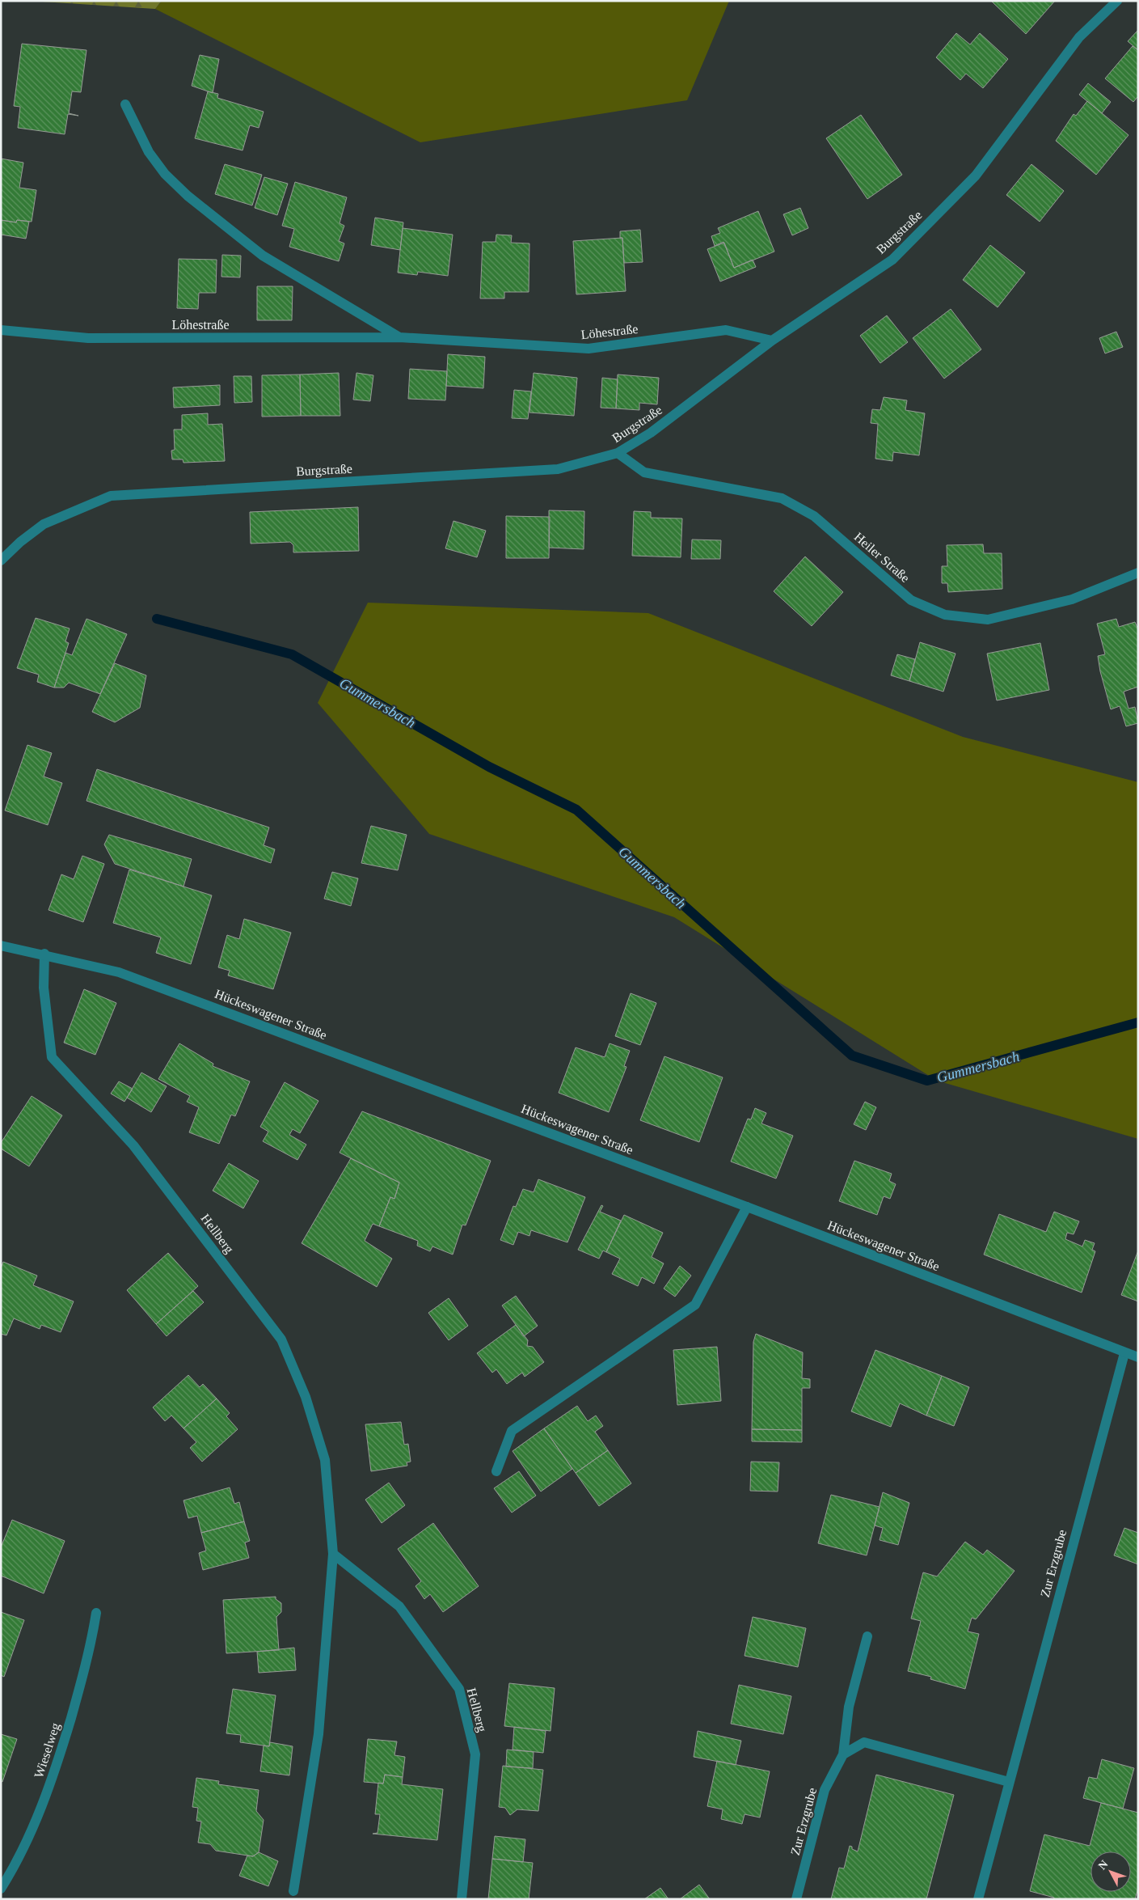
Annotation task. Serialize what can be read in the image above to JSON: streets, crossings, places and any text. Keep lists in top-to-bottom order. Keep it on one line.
{"streets":{"street":["Burgstraße","Löhestraße","Heiler Straße","Hückeswagener Straße","Hellberg","Zur Erzgrube","Wieselweg"]},"crossings":[["Burgstraße","Löhestraße"],["Burgstraße","Heiler Straße"],["Hückeswagener Straße","Hellberg"],["Hückeswagener Straße","Zur Erzgrube"]],"water":["Gummersbach"],"north":"top left"}
